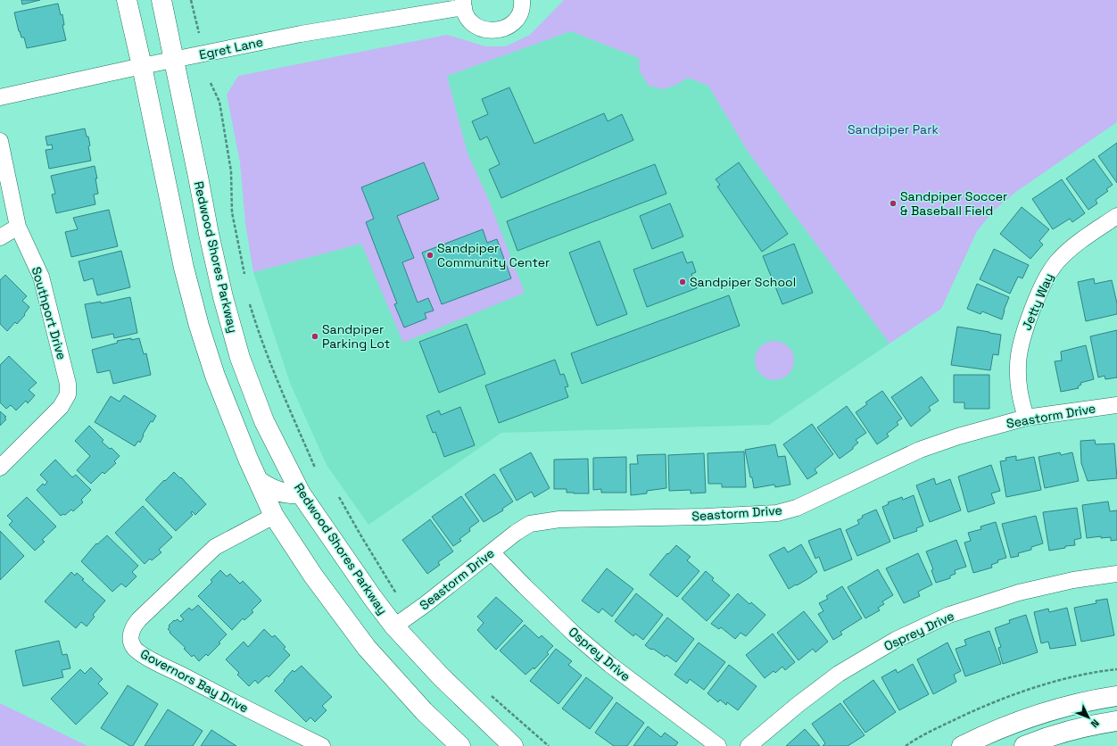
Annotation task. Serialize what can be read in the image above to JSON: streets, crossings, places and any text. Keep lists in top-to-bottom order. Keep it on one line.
{"streets":{"main road":["Redwood Shores Parkway"],"street":["Egret Lane","Jetty Way","Southport Drive","Seastorm Drive","Osprey Drive","Governors Bay Drive"]},"crossings":[["Egret Lane","Redwood Shores Parkway"],["Redwood Shores Parkway","Seastorm Drive"],["Jetty Way","Seastorm Drive"],["Seastorm Drive","Osprey Drive"]],"parks":["Sandpiper Park"],"places":["Sandpiper Soccer & Baseball Field","Sandpiper Community Center","Sandpiper School","Sandpiper Parking Lot"],"north":"bottom right"}
